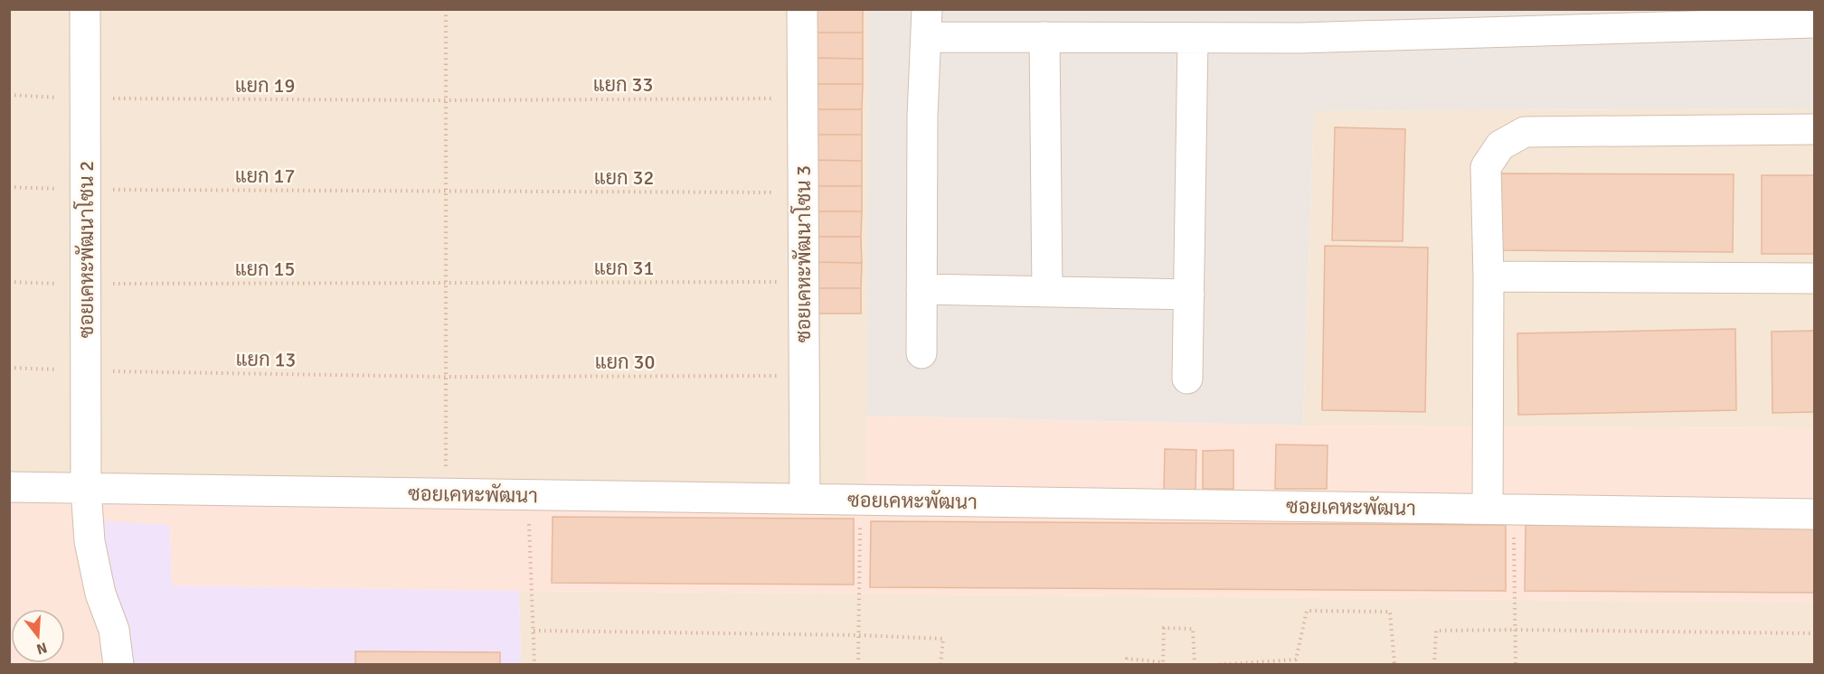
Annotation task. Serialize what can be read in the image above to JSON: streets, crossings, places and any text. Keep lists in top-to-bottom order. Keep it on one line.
{"streets":{"street":["ซอยเคหะพัฒนาโซน 2","ซอยเคหะพัฒนาโซน 3","ซอยเคหะพัฒนา"],"path":["แยก 33","แยก 19","แยก 17","แยก 32","แยก 31","แยก 15","แยก 13","แยก 30"]},"crossings":[["แยก 33","แยก 19"],["แยก 33","ซอยเคหะพัฒนาโซน 3"],["แยก 19","ซอยเคหะพัฒนาโซน 2"],["แยก 17","แยก 32"],["แยก 17","ซอยเคหะพัฒนาโซน 2"],["แยก 32","ซอยเคหะพัฒนาโซน 3"],["ซอยเคหะพัฒนาโซน 2","แยก 15"],["ซอยเคหะพัฒนาโซน 2","แยก 13"],["ซอยเคหะพัฒนาโซน 2","ซอยเคหะพัฒนา"],["ซอยเคหะพัฒนาโซน 3","แยก 31"],["ซอยเคหะพัฒนาโซน 3","แยก 30"],["ซอยเคหะพัฒนาโซน 3","ซอยเคหะพัฒนา"],["แยก 31","แยก 15"],["แยก 13","แยก 30"]],"north":"bottom"}
